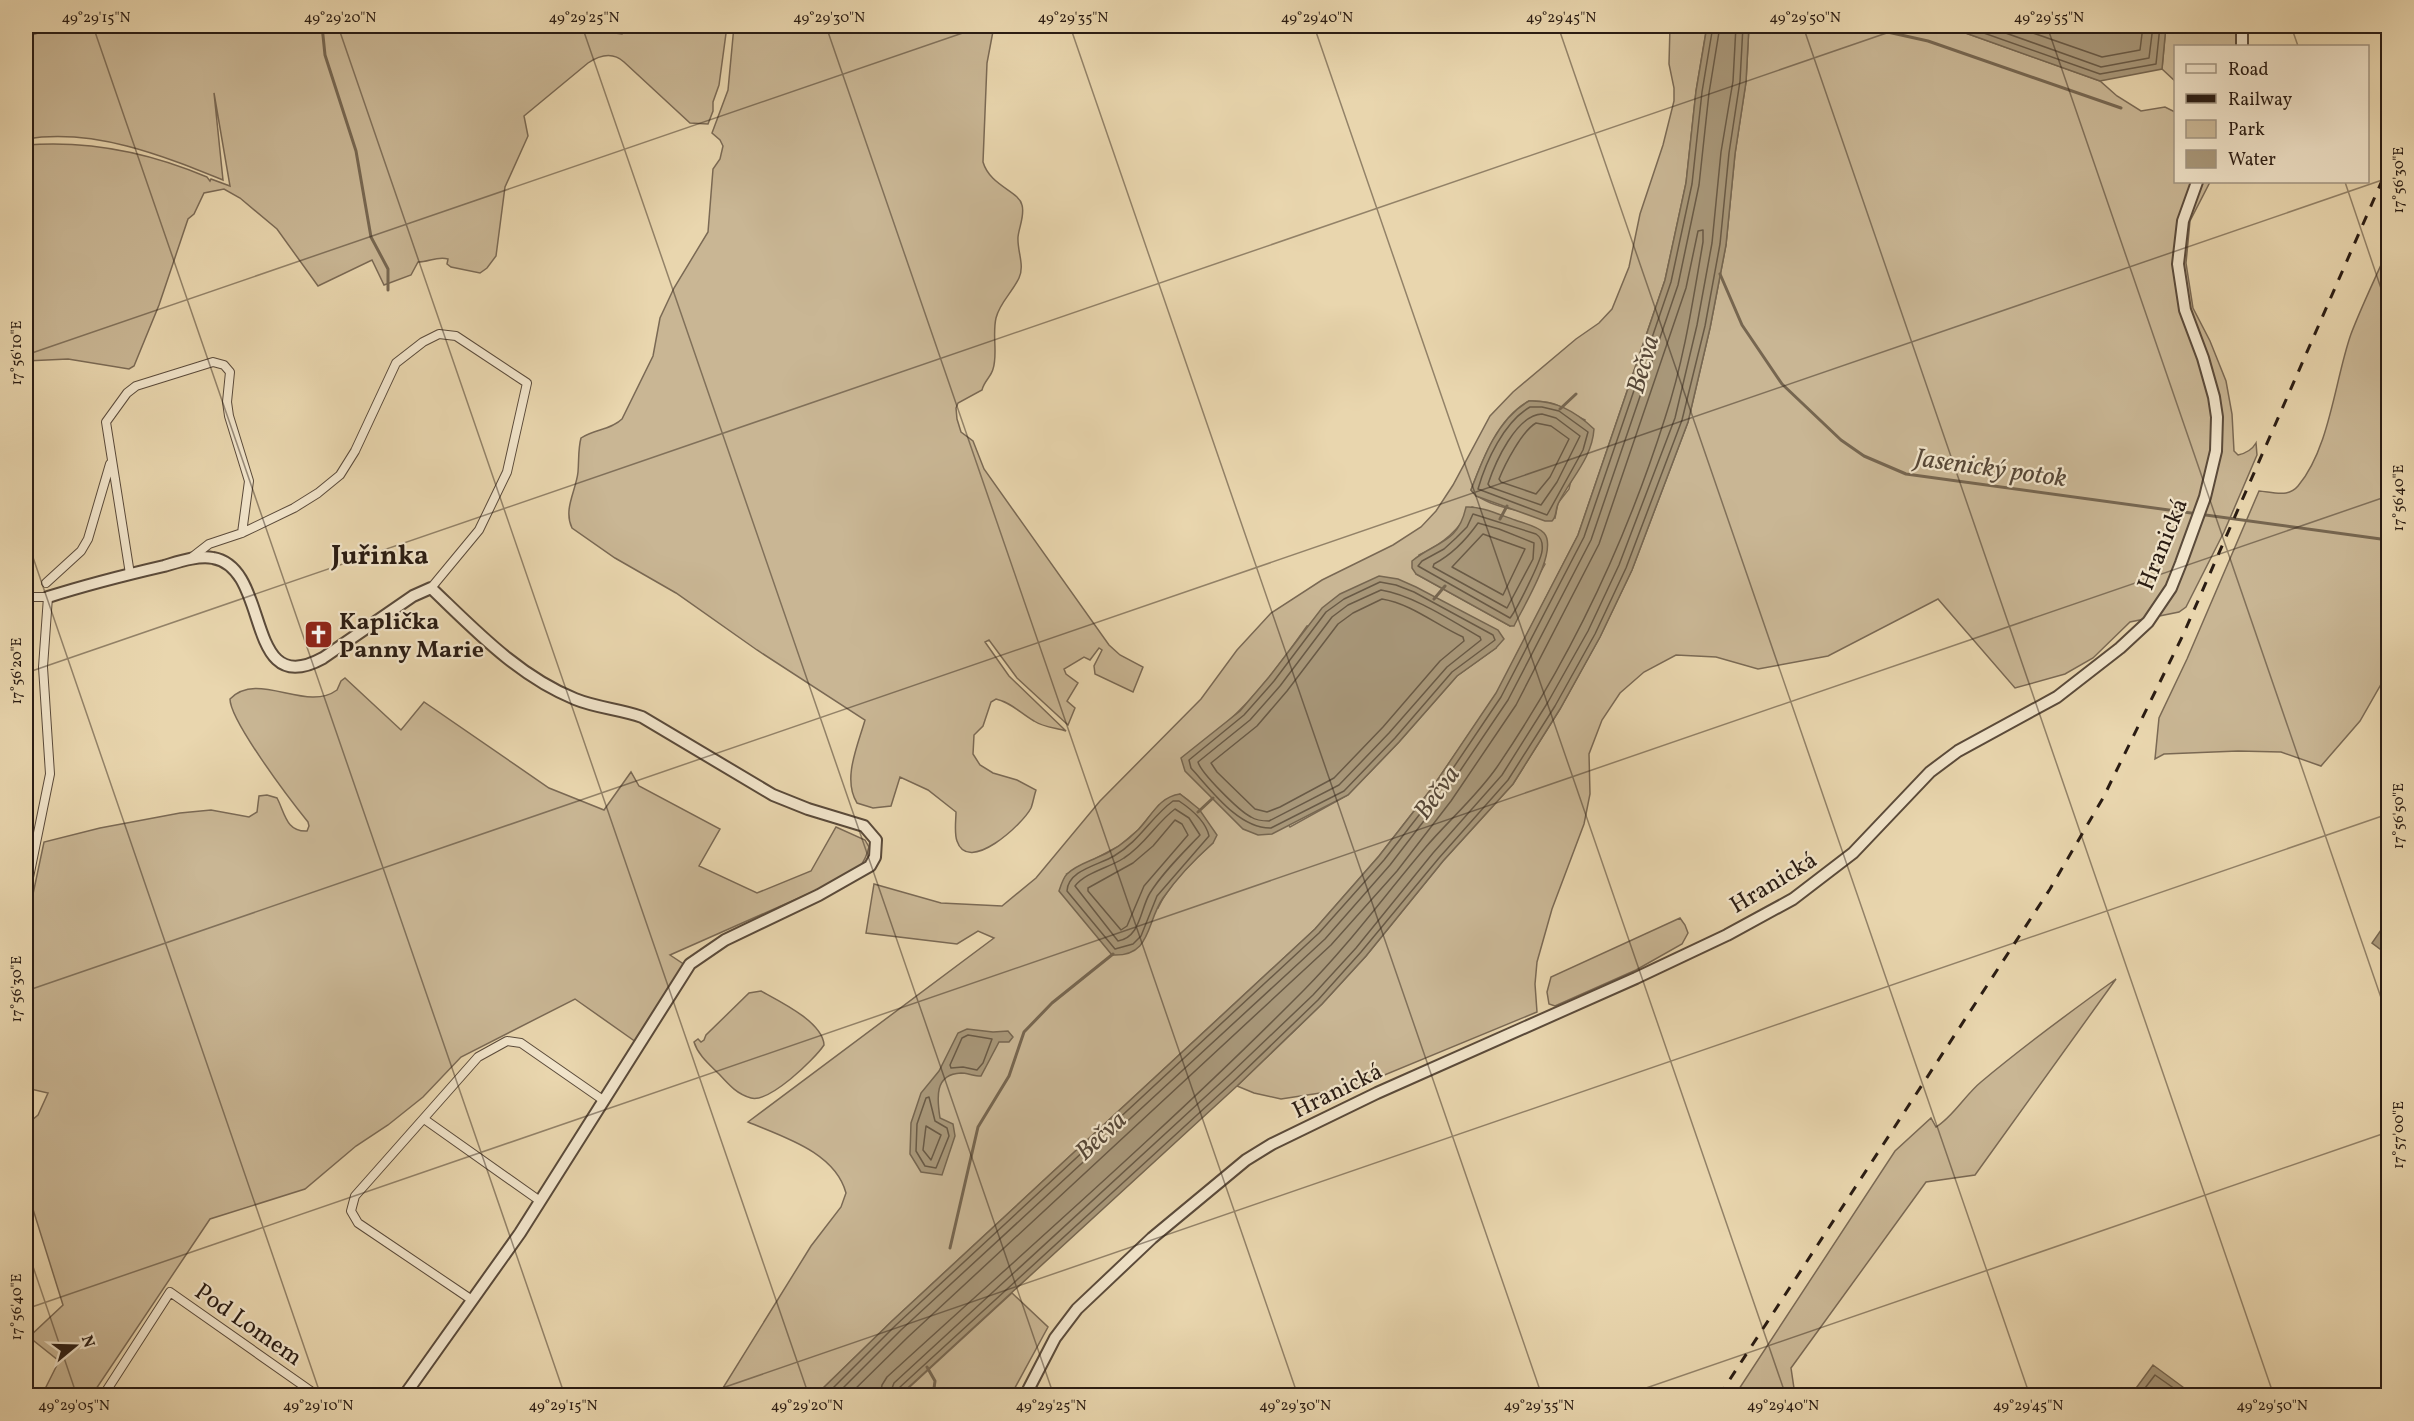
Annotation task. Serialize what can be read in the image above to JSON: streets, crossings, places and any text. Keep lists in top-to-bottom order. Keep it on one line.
{"streets":{"street":["Hranická","Pod Lomem"]},"districts":["Juřinka"],"water":["Bečva","Jasenický potok"],"places":{"church":["Kaplička Panny Marie"]},"legend":["Road","Railway","Park","Water"],"north":"right","coordinates":["49°29'15\"N","49°29'20\"N","49°29'25\"N","49°29'30\"N","49°29'35\"N","49°29'40\"N","49°29'45\"N","49°29'50\"N","49°29'55\"N","17°56'30\"E","17°56'10\"E","17°56'40\"E","17°56'20\"E","17°56'50\"E","17°57'00\"E","49°29'05\"N","49°29'10\"N"]}
